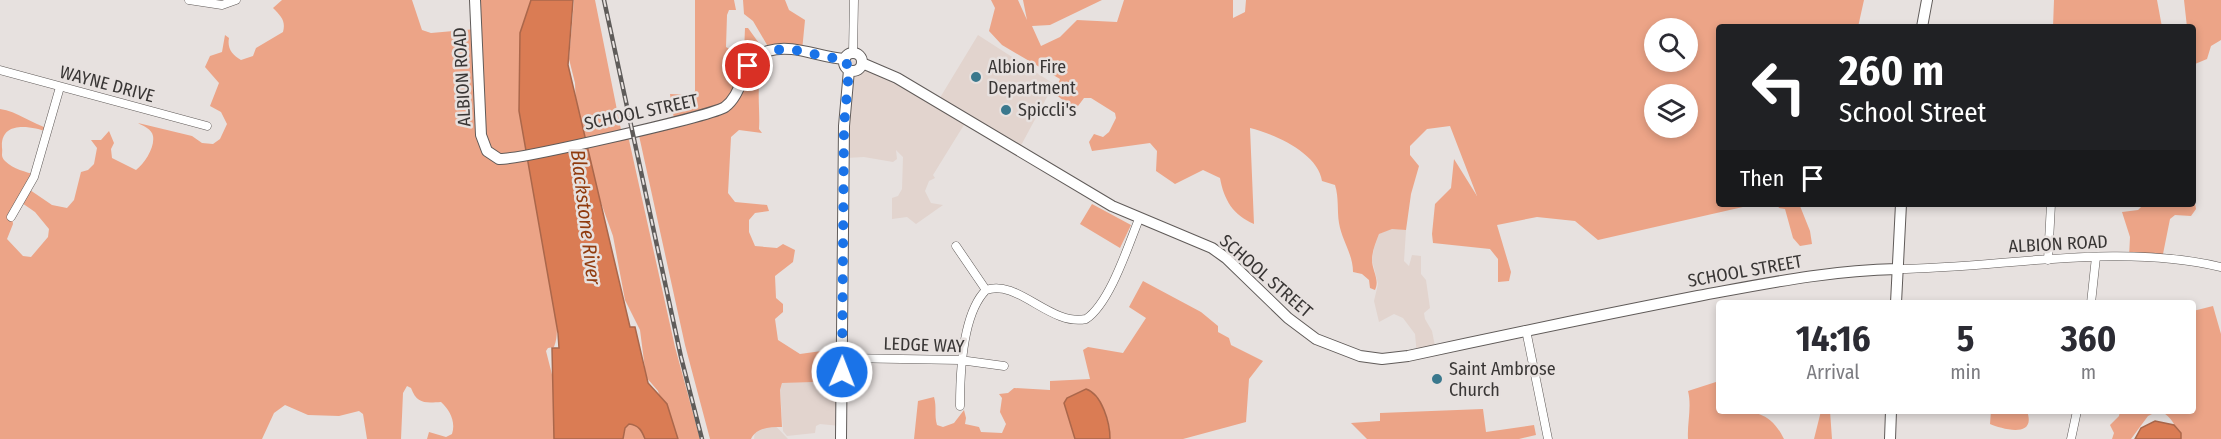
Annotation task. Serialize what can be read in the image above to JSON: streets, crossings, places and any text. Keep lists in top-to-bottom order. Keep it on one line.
{"streets":{"street":["ALBION ROAD","WAYNE DRIVE","SCHOOL STREET","LEDGE WAY"]},"crossings":[["ALBION ROAD","SCHOOL STREET"]],"water":["Blackstone River"],"places":["Albion Fire Department","Spiccli's","Saint Ambrose Church"],"page":{"turn":["260 m","School Street"],"then":"Then","eta":["14:16","Arrival","5","min","360","m"]}}
